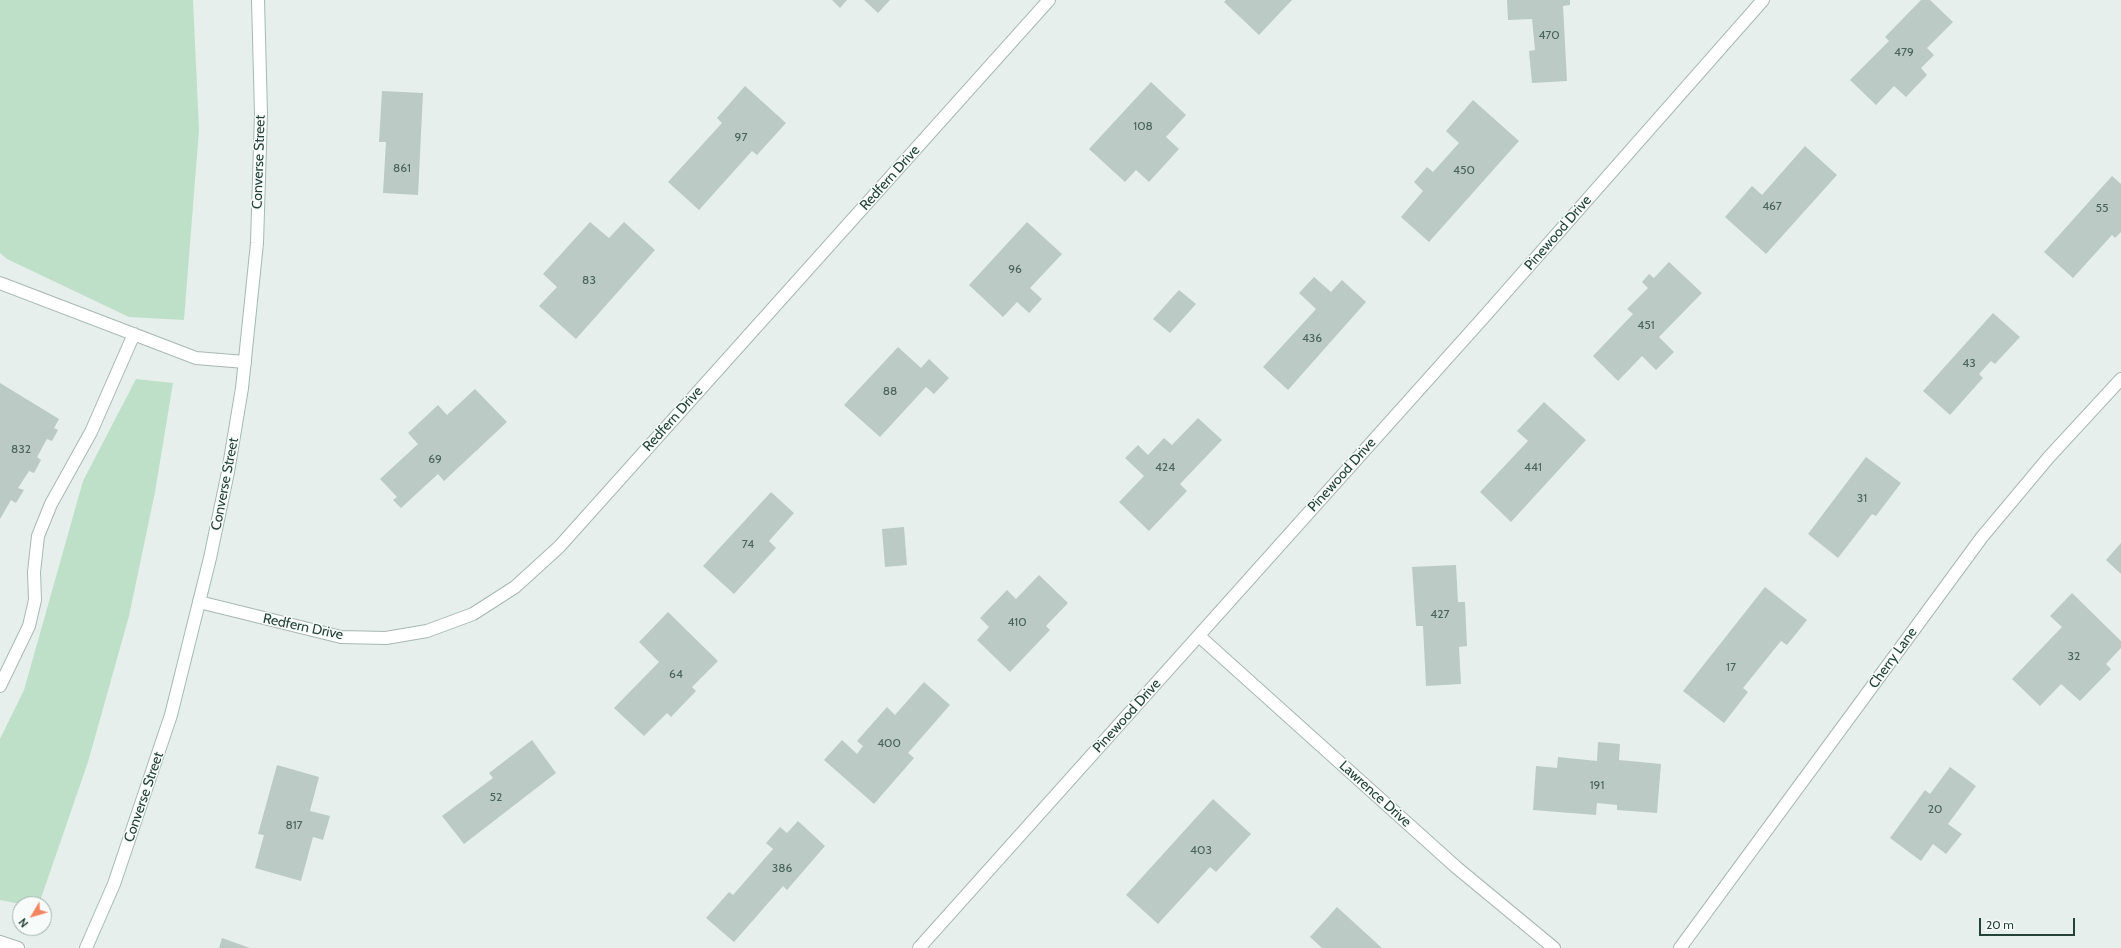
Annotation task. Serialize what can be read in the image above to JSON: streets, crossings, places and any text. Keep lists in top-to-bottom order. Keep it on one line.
{"streets":{"street":["Converse Street","Redfern Drive","Pinewood Drive","Cherry Lane","Lawrence Drive"]},"crossings":[["Converse Street","Redfern Drive"],["Pinewood Drive","Lawrence Drive"]],"house_numbers":["470","479","108","97","861","450","467","55","96","83","451","436","43","88","832","69","424","441","31","74","427","410","32","17","64","400","191","52","20","817","403","386"],"scale_bar":"20 m","north":"bottom left"}
